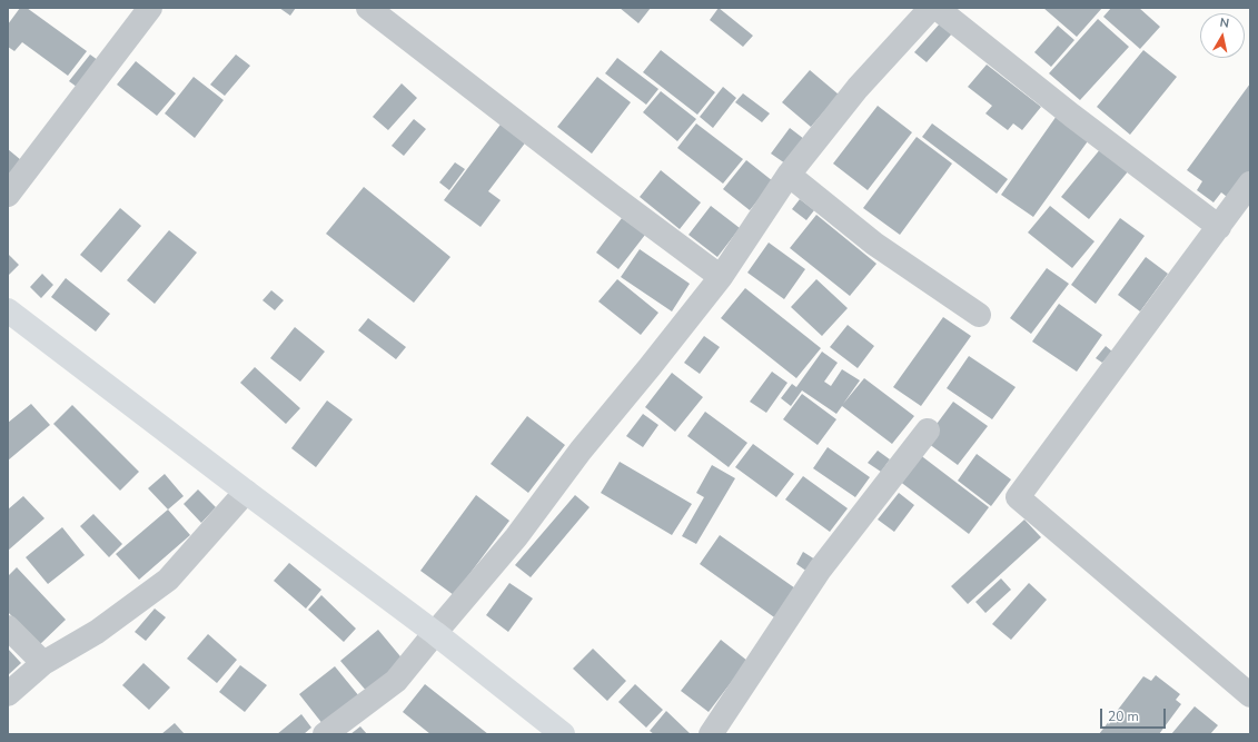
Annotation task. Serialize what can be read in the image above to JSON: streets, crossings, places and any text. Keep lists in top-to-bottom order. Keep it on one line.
{"scale_bar":"20 m","north":"top"}
